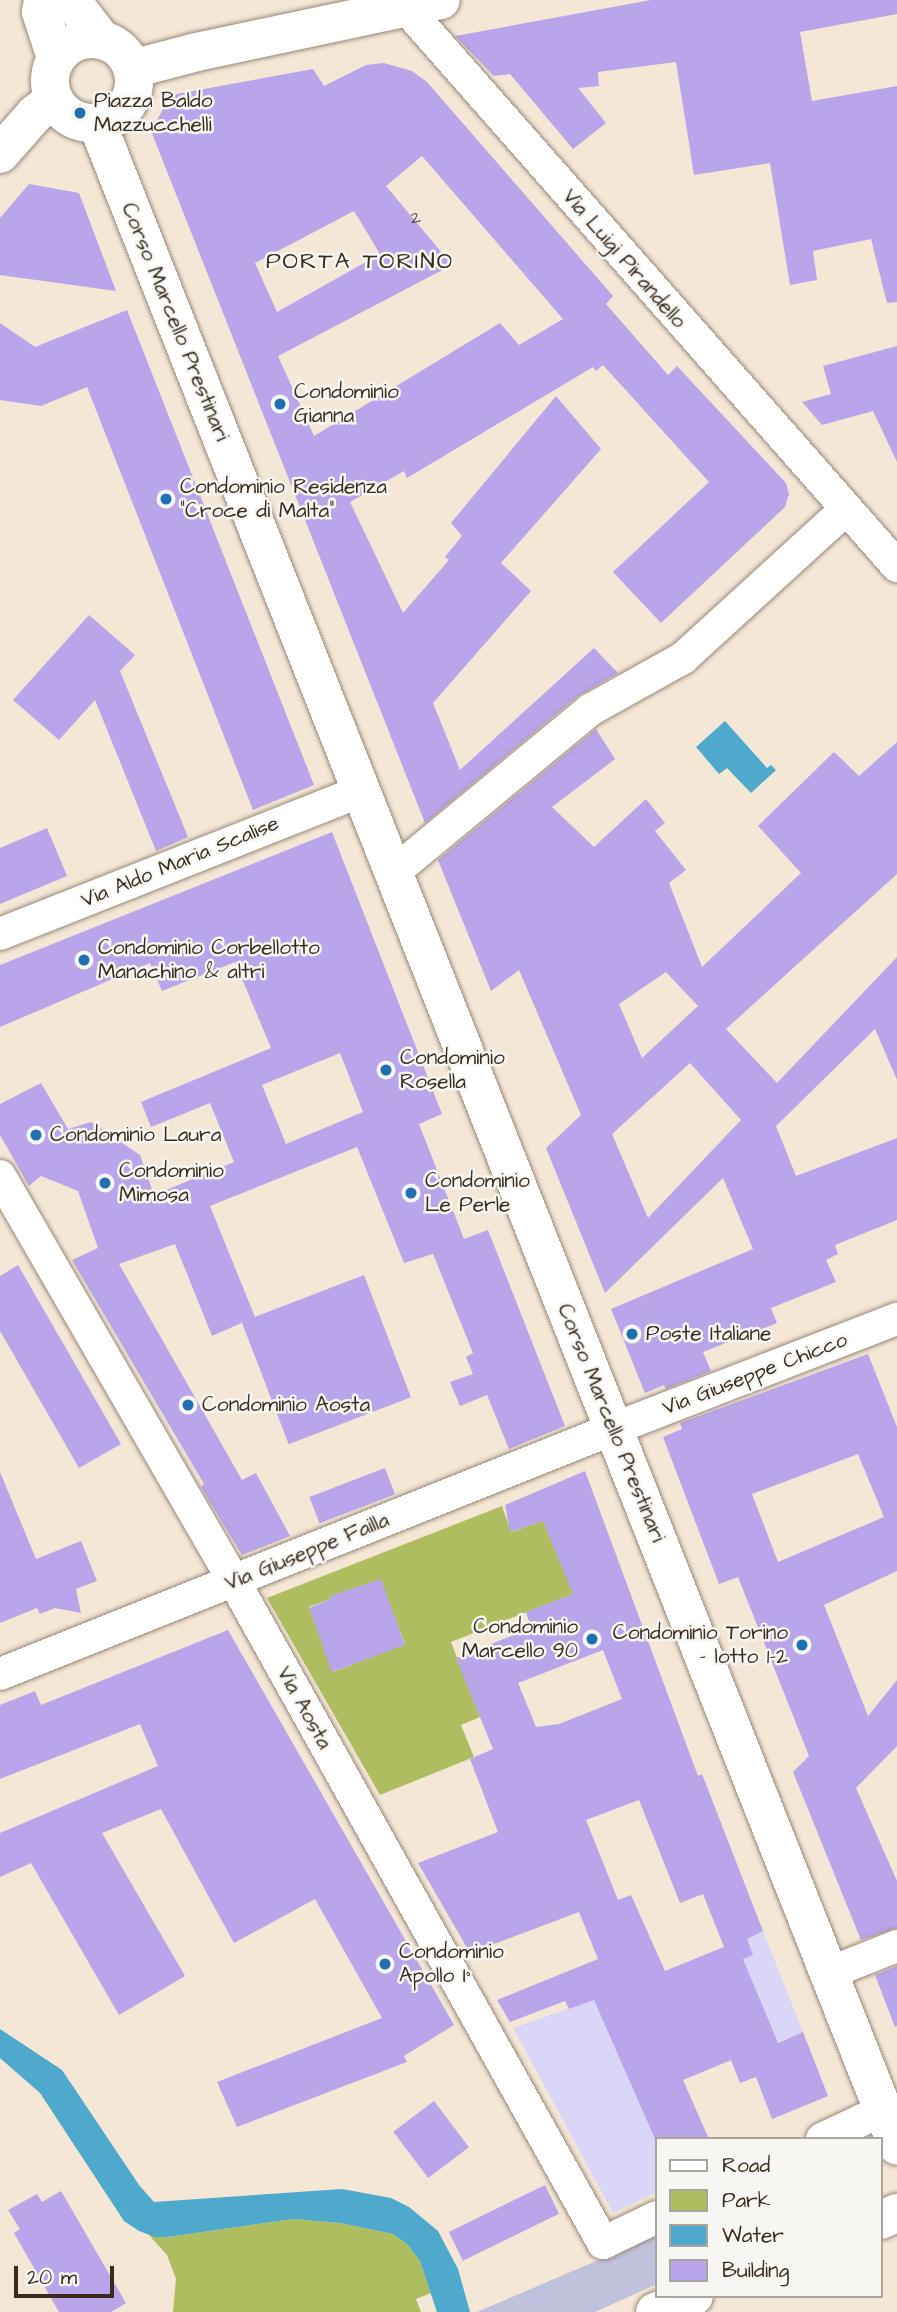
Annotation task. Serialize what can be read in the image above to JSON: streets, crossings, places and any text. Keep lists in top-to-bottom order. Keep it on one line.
{"streets":{"main road":["Corso Marcello Prestinari"],"street":["Via Luigi Pirandello","Via Aldo Maria Scalise","Via Giuseppe Chicco","Via Giuseppe Failla","Via Aosta"]},"crossings":[["Corso Marcello Prestinari","Via Aldo Maria Scalise"],["Corso Marcello Prestinari","Via Giuseppe Chicco"],["Corso Marcello Prestinari","Via Giuseppe Failla"],["Via Giuseppe Chicco","Via Giuseppe Failla"],["Via Giuseppe Failla","Via Aosta"]],"districts":["PORTA TORINO"],"places":["Piazza Baldo Mazzucchelli","Condominio Gianna","Condominio Residenza \"Croce di Malta\"","Condominio Corbellotto Manachino & altri","Condominio Rosella","Condominio Laura","Condominio Mimosa","Condominio Le Perle","Poste Italiane","Condominio Aosta","Condominio Marcello 90","Condominio Torino - lotto 1-2","Condominio Apollo I°"],"house_numbers":["2"],"legend":["Road","Park","Water","Building"],"scale_bar":"20 m"}
